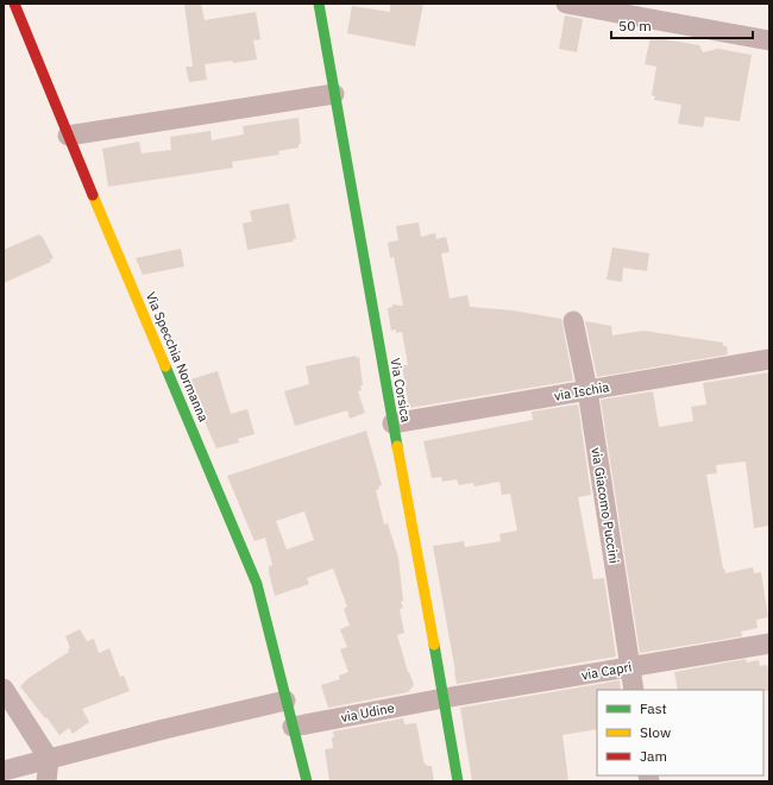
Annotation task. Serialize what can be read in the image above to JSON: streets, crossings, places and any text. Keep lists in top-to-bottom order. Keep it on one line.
{"streets":{"street":["Via Specchia Normanna","Via Corsica","via Ischia","via Giacomo Puccini","via Capri","via Udine"]},"crossings":[["Via Specchia Normanna","via Udine"],["Via Corsica","via Ischia"],["Via Corsica","via Capri"],["Via Corsica","via Udine"],["via Ischia","via Giacomo Puccini"],["via Giacomo Puccini","via Capri"],["via Capri","via Udine"]],"legend":["Fast","Slow","Jam"],"scale_bar":"50 m"}
